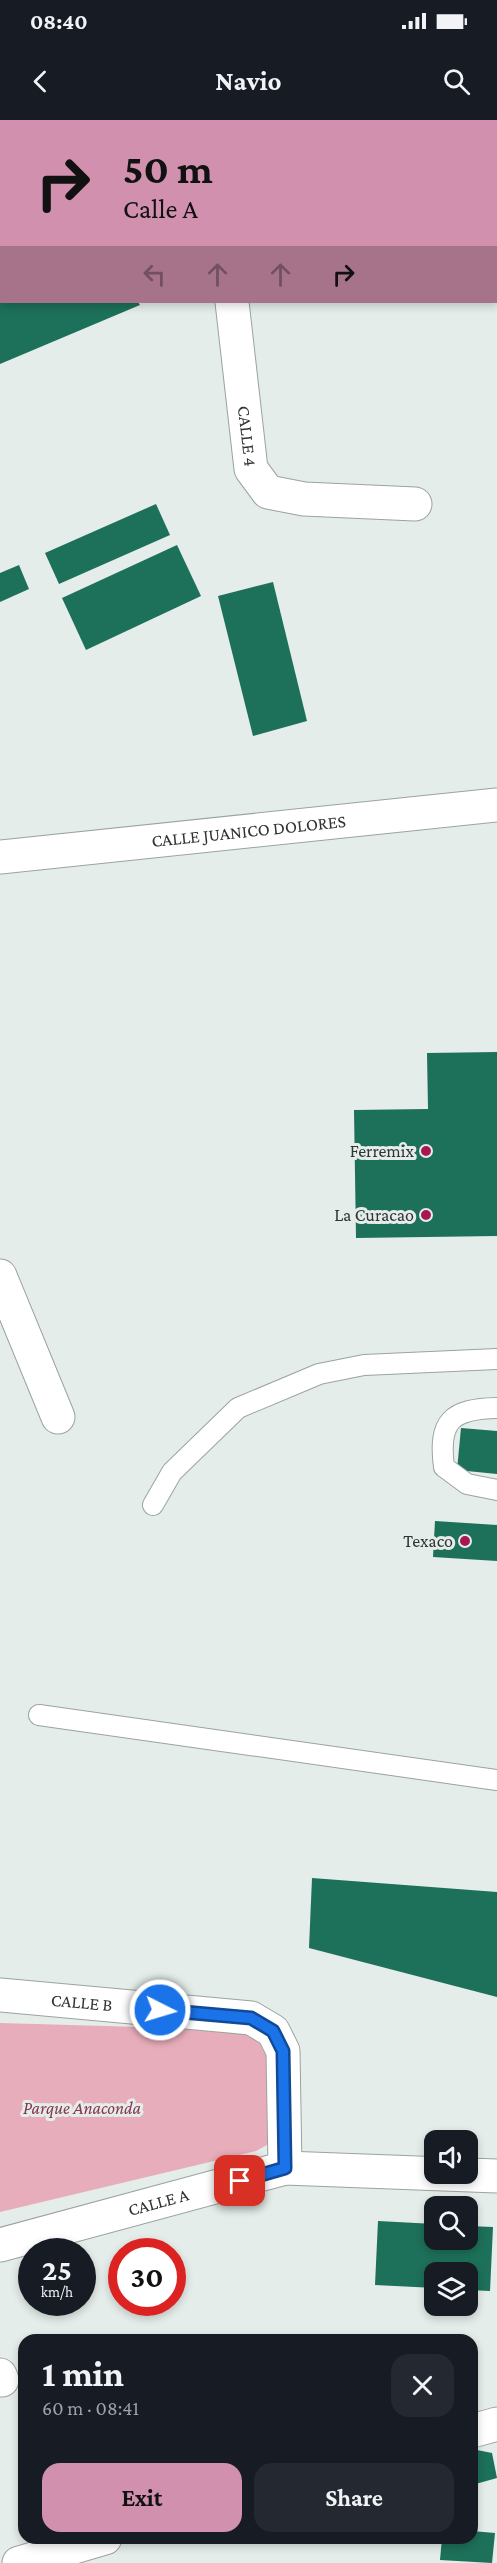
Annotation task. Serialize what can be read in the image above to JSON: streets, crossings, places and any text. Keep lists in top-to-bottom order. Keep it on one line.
{"streets":{"street":["CALLE 4","CALLE JUANICO DOLORES","CALLE B","CALLE A"]},"crossings":[["CALLE B","CALLE A"]],"parks":["Parque Anaconda"],"places":["Ferremix","La Curacao","Texaco"],"page":{"status":"08:40","header":"Navio","turn":["50 m","Calle A"],"speed":"25 km/h","limit":"30","heading":["1 min","60 m · 08:41"],"buttons":["Exit","Share"]}}
